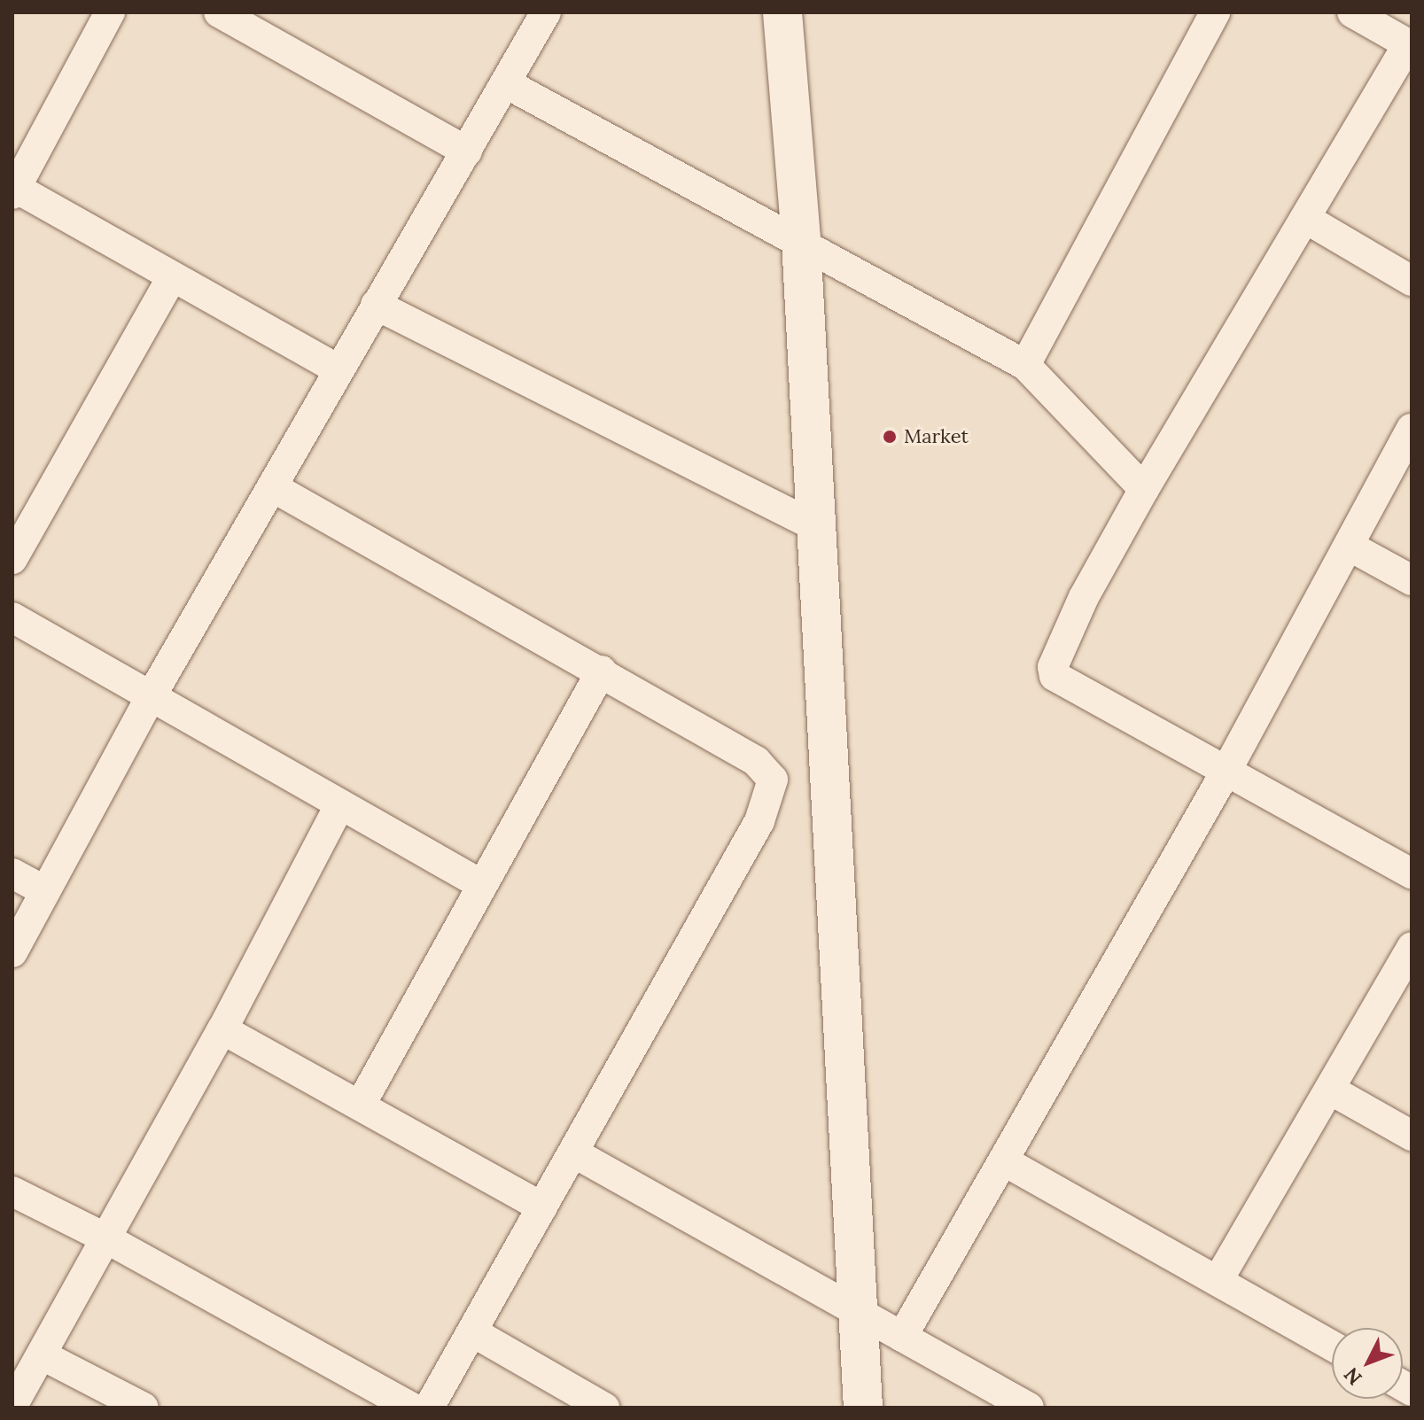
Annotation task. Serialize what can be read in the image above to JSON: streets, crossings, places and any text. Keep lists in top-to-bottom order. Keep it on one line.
{"places":["Market"],"north":"bottom left"}
